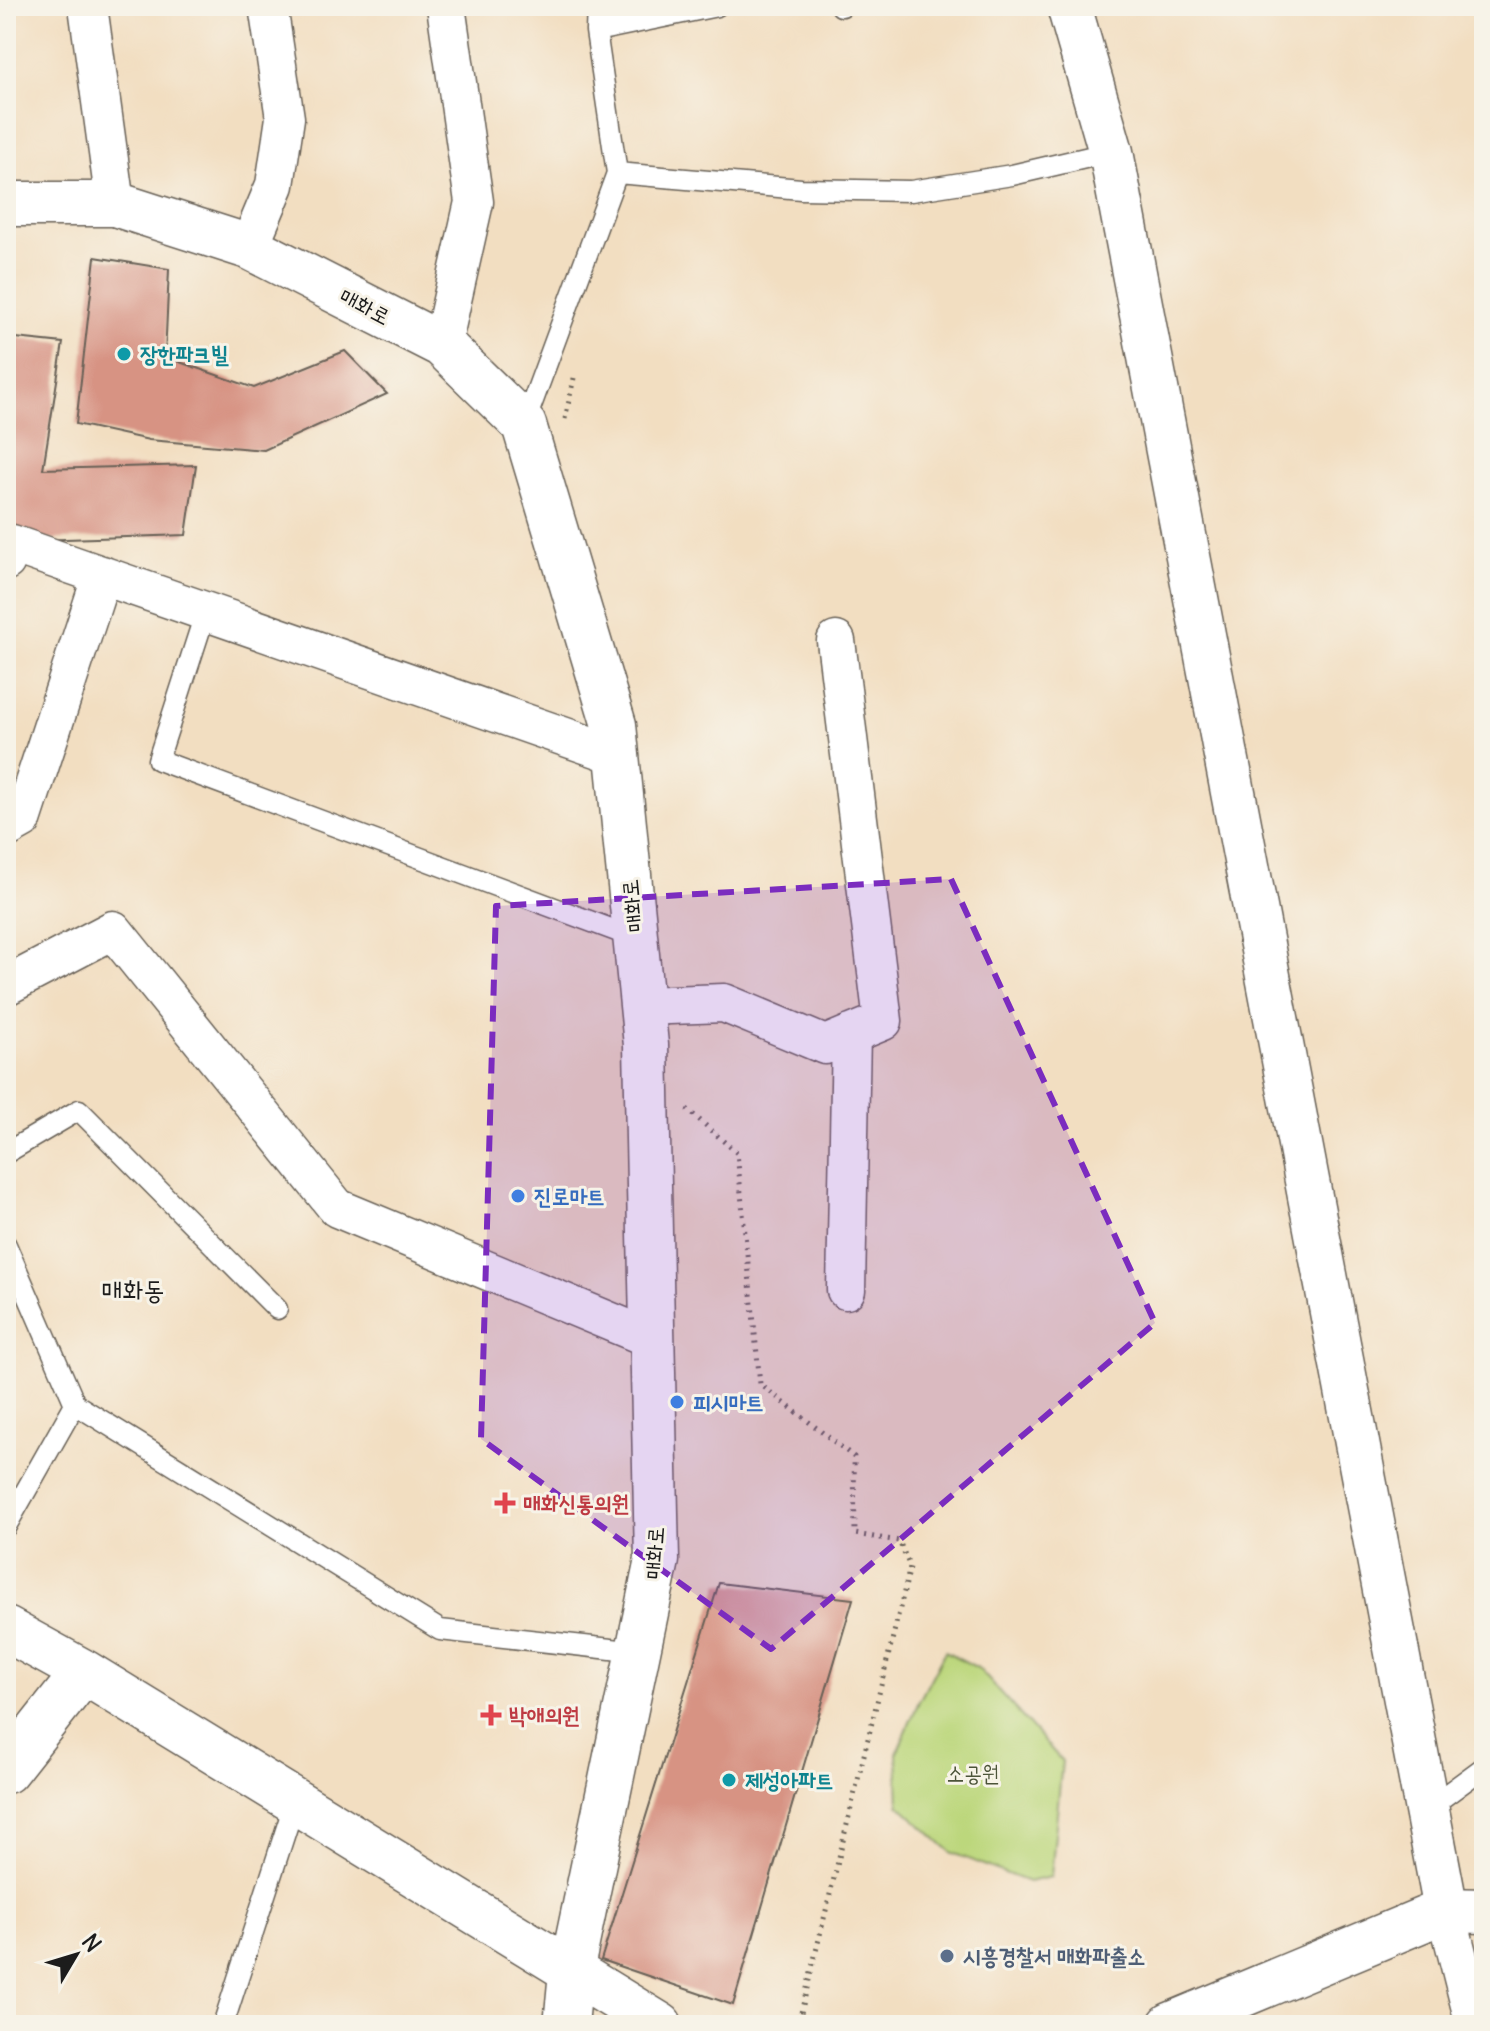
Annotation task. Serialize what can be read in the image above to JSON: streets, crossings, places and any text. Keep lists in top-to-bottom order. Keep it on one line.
{"streets":{"street":["매화로"]},"districts":["매화동"],"parks":["소공원"],"places":{"other":["장한파크빌","진로마트","피시마트","제성아파트","시흥경찰서 매화파출소"],"health":["매화신통의원","박애의원"]},"north":"top right"}
